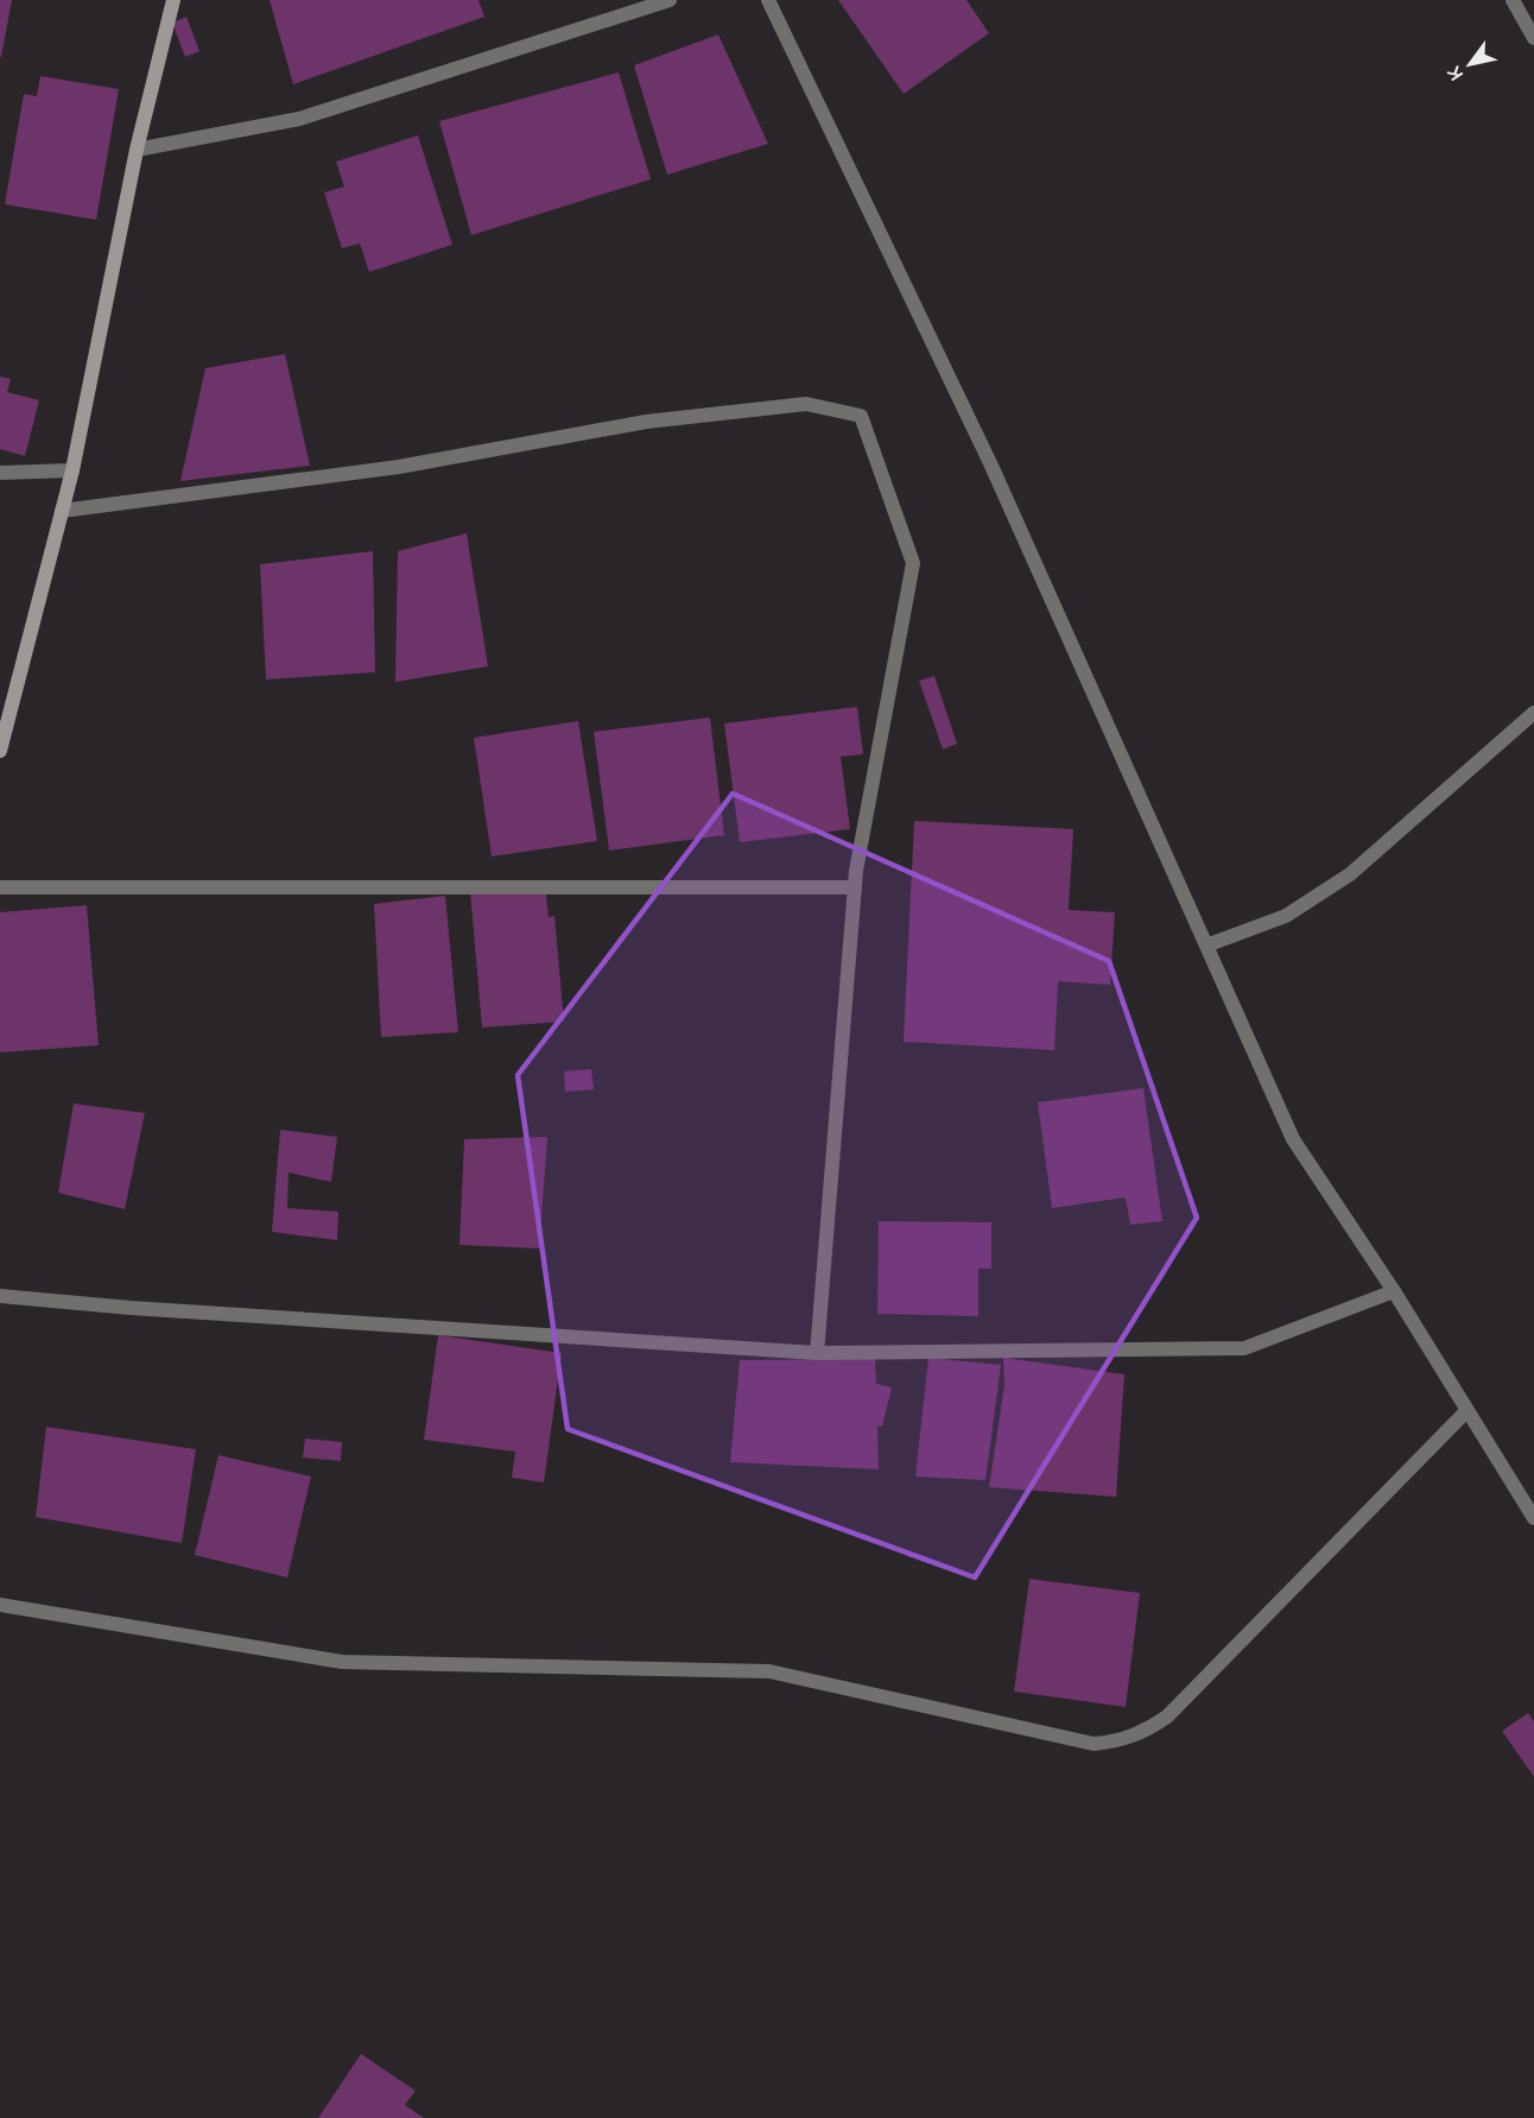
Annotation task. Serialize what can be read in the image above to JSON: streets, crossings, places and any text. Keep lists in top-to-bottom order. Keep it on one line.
{"north":"bottom left"}
